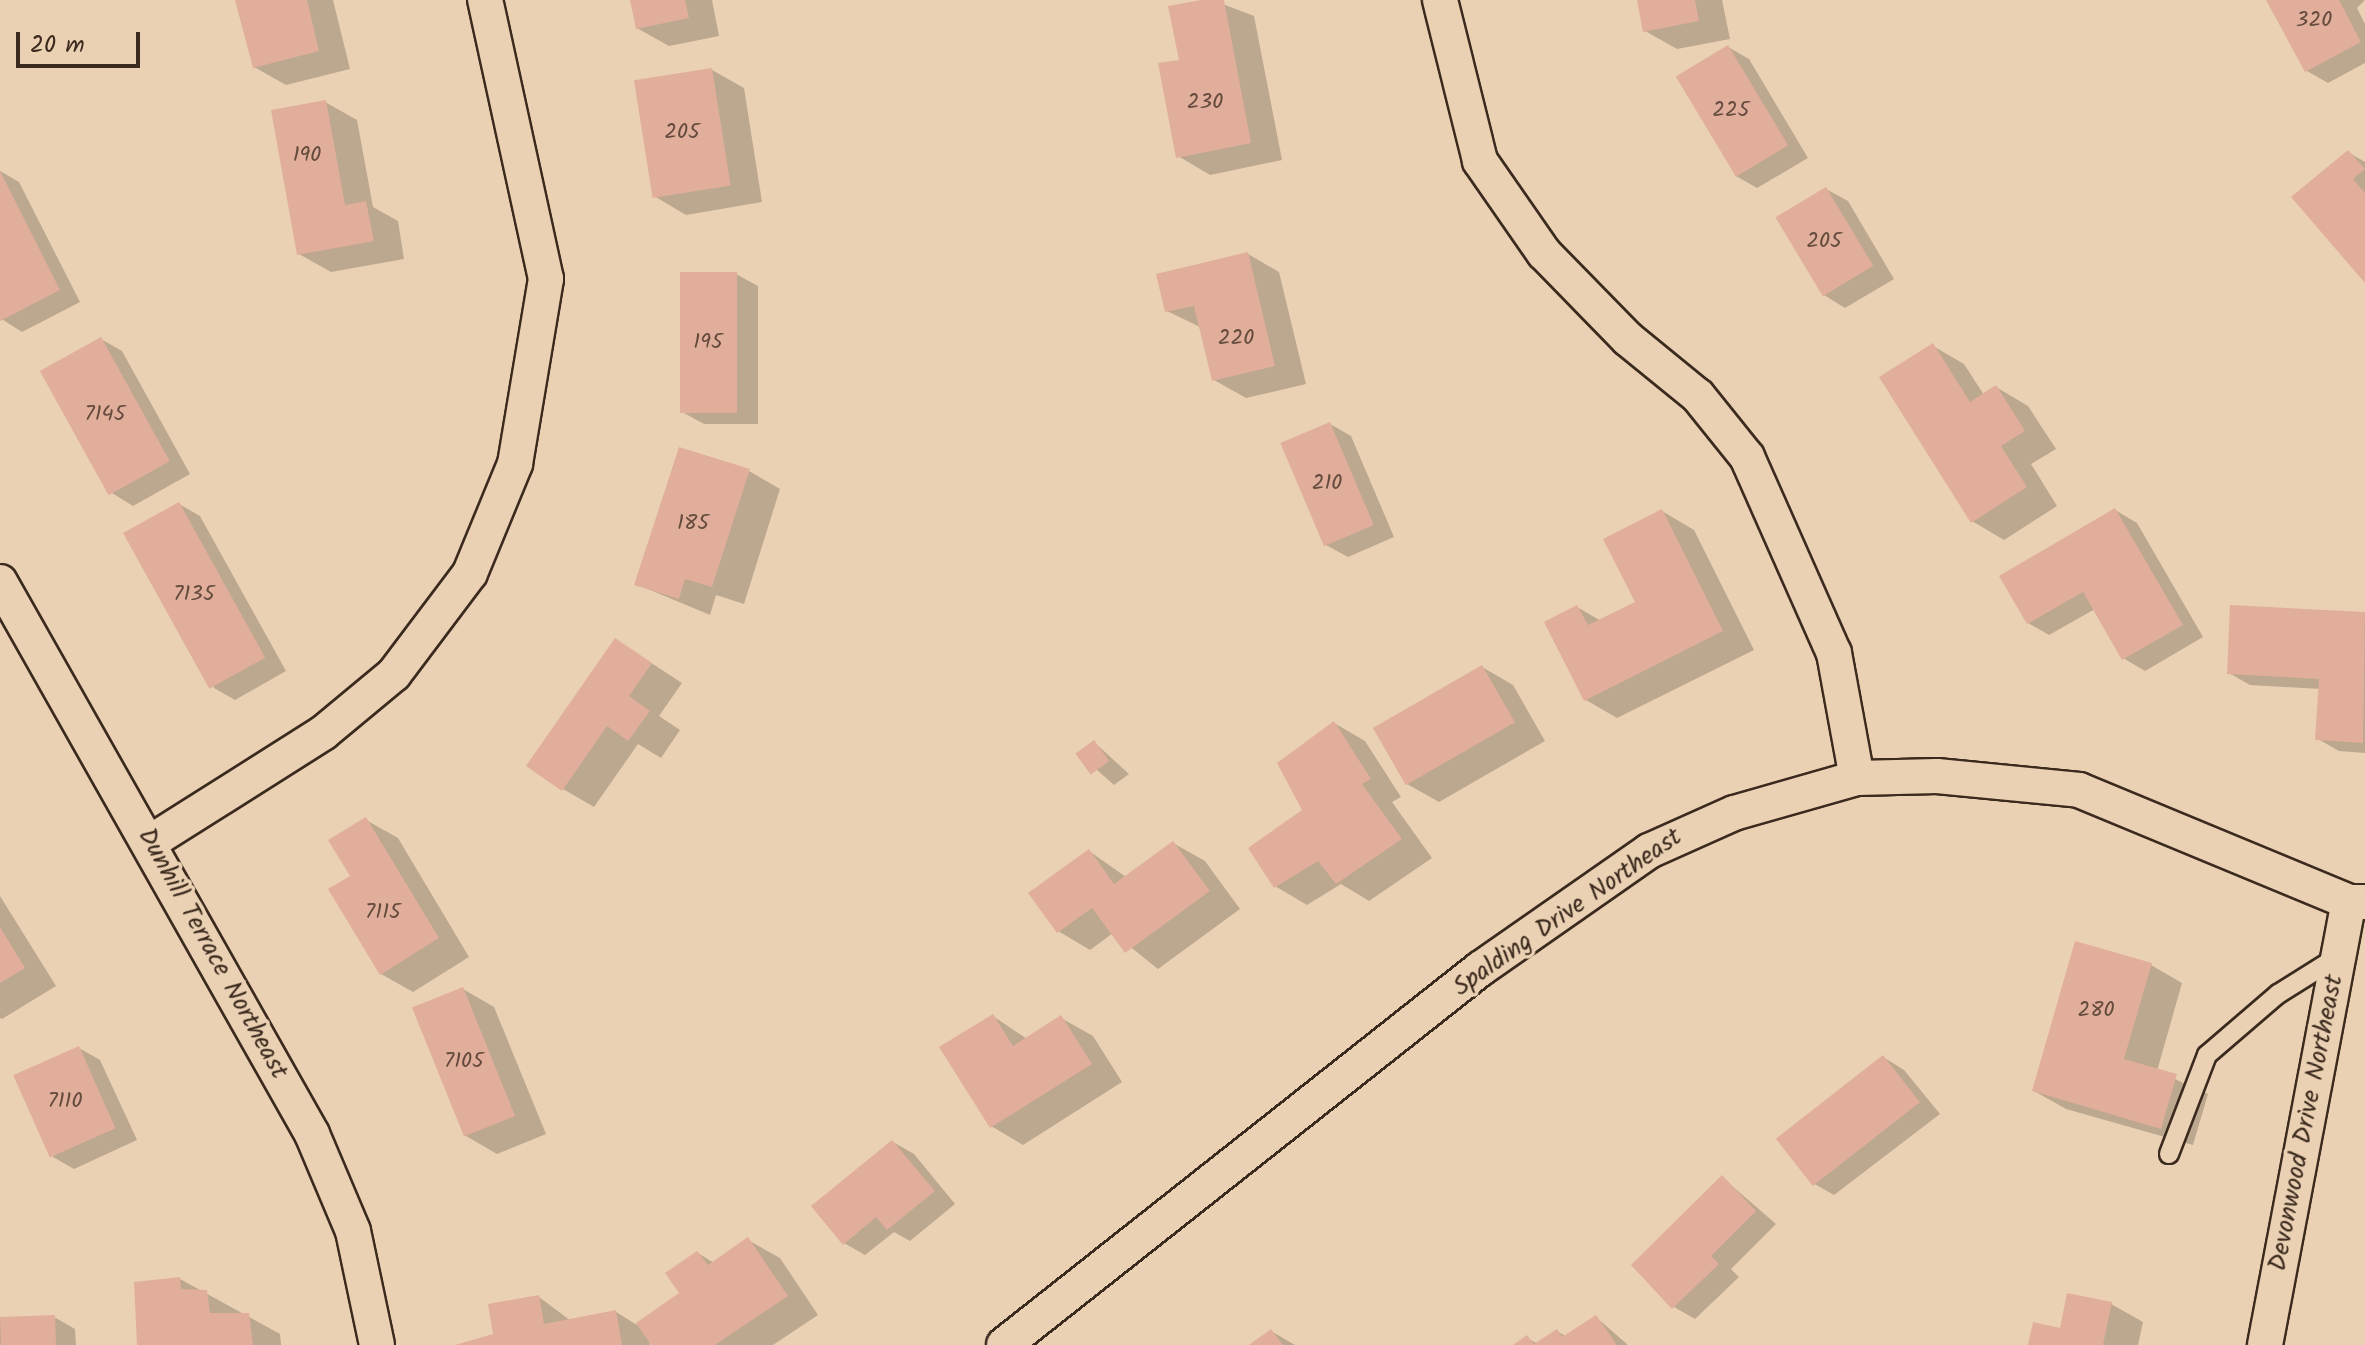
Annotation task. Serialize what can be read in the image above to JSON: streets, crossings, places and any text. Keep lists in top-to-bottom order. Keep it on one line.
{"streets":{"street":["Spalding Drive Northeast","Dunhill Terrace Northeast","Devonwood Drive Northeast"]},"crossings":[["Spalding Drive Northeast","Devonwood Drive Northeast"]],"house_numbers":["320","230","225","205","190","205","220","195","7145","210","185","7135","7115","280","7105","7110"],"scale_bar":"20 m"}
